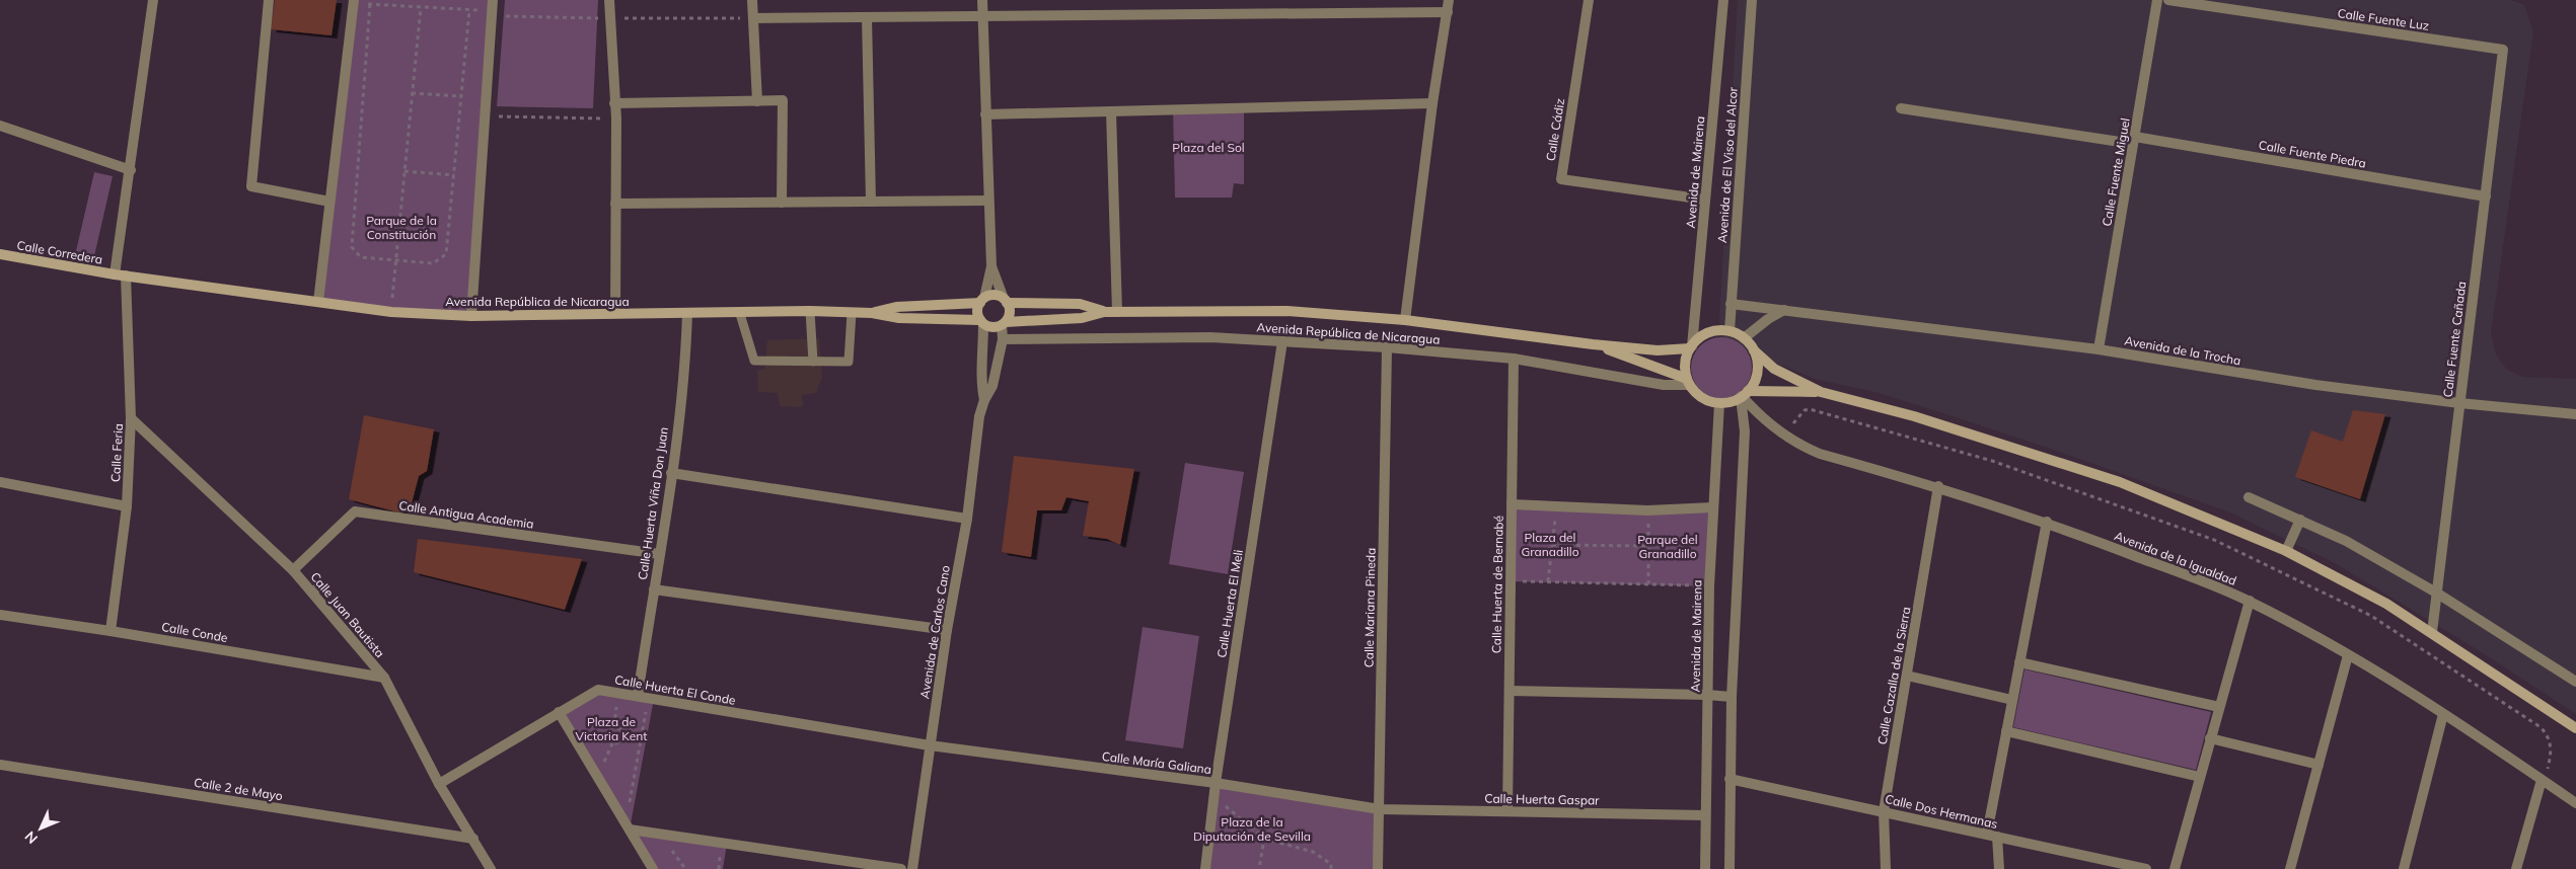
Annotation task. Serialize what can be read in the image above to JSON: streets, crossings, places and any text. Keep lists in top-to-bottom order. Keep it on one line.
{"streets":{"street":["Calle Fuente Luz","Calle Cádiz","Calle Fuente Piedra","Avenida de El Viso del Alcor","Avenida de Mairena","Calle Fuente Miguel","Calle Corredera","Avenida República de Nicaragua","Calle Fuente Cañada","Avenida de la Trocha","Calle Feria","Calle Huerta Viña Don Juan","Calle Antigua Academia","Avenida de la Igualdad","Calle Huerta de Bernabé","Calle Huerta El Meli","Calle Mariana Pineda","Calle Juan Bautista","Calle Conde","Avenida de Carlos Cano","Calle Cazalla de la Sierra","Calle Huerta El Conde","Calle María Galiana","Calle 2 de Mayo","Calle Huerta Gaspar","Calle Dos Hermanas"]},"crossings":[["Calle Fuente Luz","Calle Fuente Cañada"],["Calle Cádiz","Avenida de Mairena"],["Calle Fuente Piedra","Calle Fuente Miguel"],["Calle Fuente Piedra","Calle Fuente Cañada"],["Avenida de El Viso del Alcor","Avenida de Mairena"],["Avenida de El Viso del Alcor","Avenida República de Nicaragua"],["Avenida de El Viso del Alcor","Avenida de la Trocha"],["Avenida de El Viso del Alcor","Avenida de la Igualdad"],["Avenida de Mairena","Avenida República de Nicaragua"],["Avenida de Mairena","Avenida de la Igualdad"],["Avenida de Mairena","Calle Huerta Gaspar"],["Calle Fuente Miguel","Avenida de la Trocha"],["Calle Corredera","Avenida República de Nicaragua"],["Calle Corredera","Calle Feria"],["Avenida República de Nicaragua","Calle Feria"],["Avenida República de Nicaragua","Calle Huerta Viña Don Juan"],["Avenida República de Nicaragua","Avenida de la Igualdad"],["Avenida República de Nicaragua","Calle Huerta de Bernabé"],["Avenida República de Nicaragua","Calle Huerta El Meli"],["Avenida República de Nicaragua","Calle Mariana Pineda"],["Avenida República de Nicaragua","Avenida de Carlos Cano"],["Calle Fuente Cañada","Avenida de la Trocha"],["Calle Feria","Calle Juan Bautista"],["Calle Feria","Calle Conde"],["Calle Huerta Viña Don Juan","Calle Antigua Academia"],["Calle Huerta Viña Don Juan","Calle Huerta El Conde"],["Calle Antigua Academia","Calle Juan Bautista"],["Avenida de la Igualdad","Calle Cazalla de la Sierra"],["Calle Huerta de Bernabé","Calle Huerta Gaspar"],["Calle Huerta El Meli","Calle María Galiana"],["Calle Mariana Pineda","Calle María Galiana"],["Calle Mariana Pineda","Calle Huerta Gaspar"],["Calle Juan Bautista","Calle Conde"],["Calle Juan Bautista","Calle Huerta El Conde"],["Calle Juan Bautista","Calle 2 de Mayo"],["Avenida de Carlos Cano","Calle Huerta El Conde"],["Avenida de Carlos Cano","Calle María Galiana"],["Calle Cazalla de la Sierra","Calle Dos Hermanas"],["Calle Huerta El Conde","Calle María Galiana"],["Calle María Galiana","Calle Huerta Gaspar"]],"parks":["Plaza del Sol","Parque de la Constitución","Plaza del Granadillo","Parque del Granadillo","Plaza de Victoria Kent","Plaza de la Diputación de Sevilla"],"north":"bottom left"}
